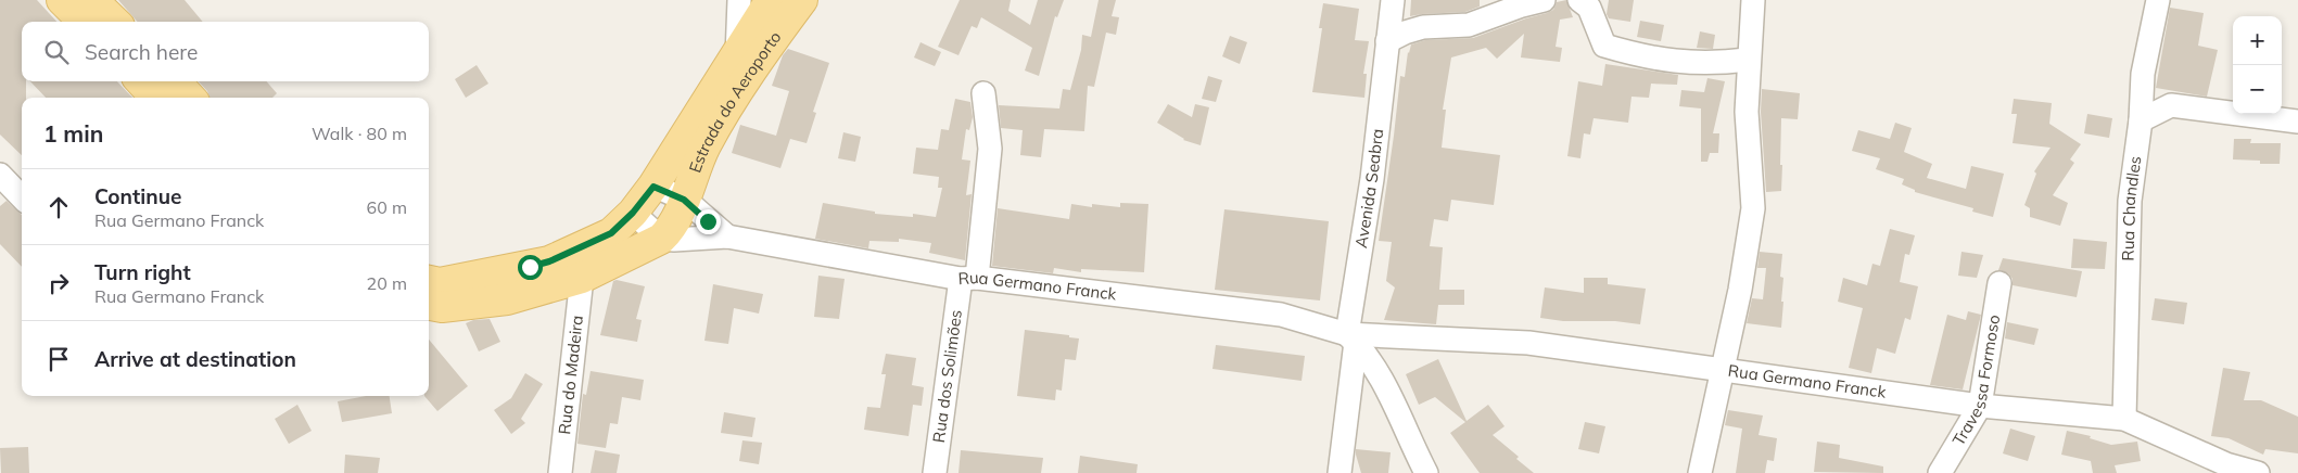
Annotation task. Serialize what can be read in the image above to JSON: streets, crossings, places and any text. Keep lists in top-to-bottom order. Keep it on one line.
{"streets":{"main road":["Estrada do Aeroporto","Rua Germano Franck"],"street":["Avenida Seabra","Rua Chandles","Rua do Madeira","Rua dos Solimões","Travessa Formoso"]},"crossings":[["Estrada do Aeroporto","Rua Germano Franck"],["Avenida Seabra","Rua Germano Franck"],["Rua Chandles","Rua Germano Franck"],["Rua Germano Franck","Rua do Madeira"],["Rua Germano Franck","Rua dos Solimões"],["Rua Germano Franck","Travessa Formoso"]],"page":{"map_buttons":["+","−"],"search":"Search here","heading":["1 min","Walk · 80 m"],"list":[["Continue","Rua Germano Franck","60 m"],["Turn right","Rua Germano Franck","20 m"],"Arrive at destination"]}}
